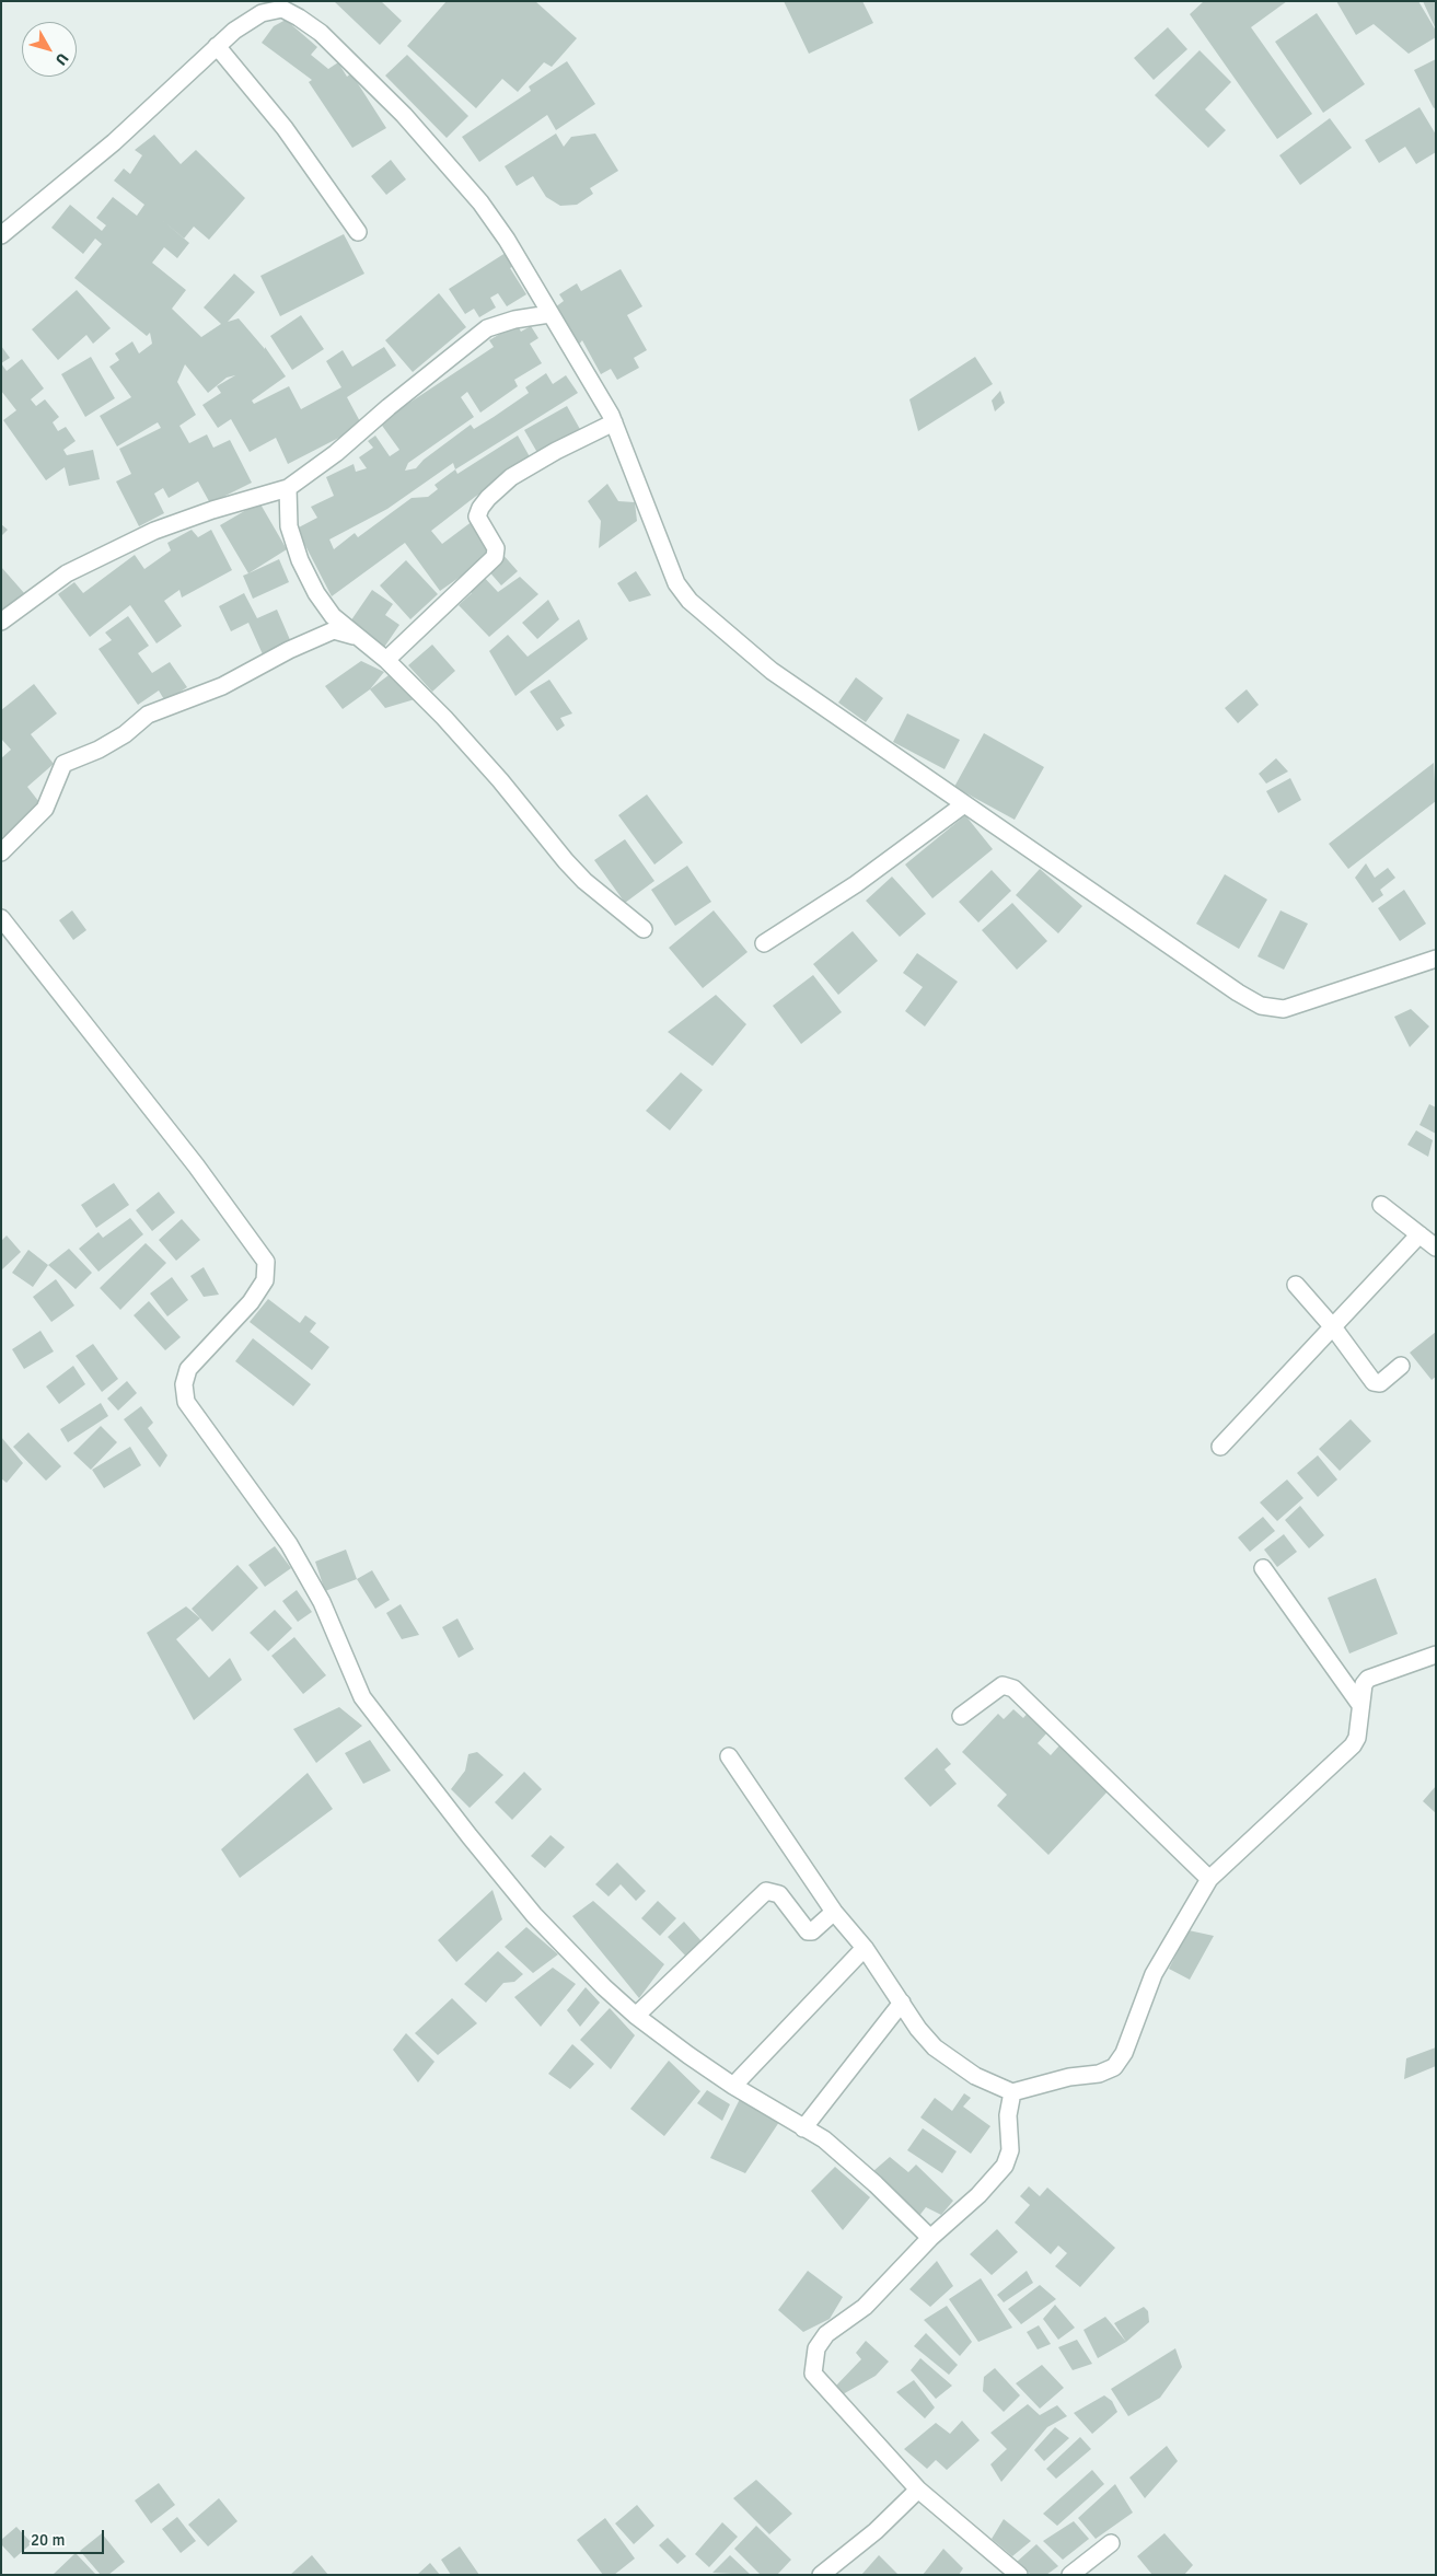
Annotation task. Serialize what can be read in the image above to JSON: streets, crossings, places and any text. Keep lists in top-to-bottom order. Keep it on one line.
{"scale_bar":"20 m","north":"bottom right"}
